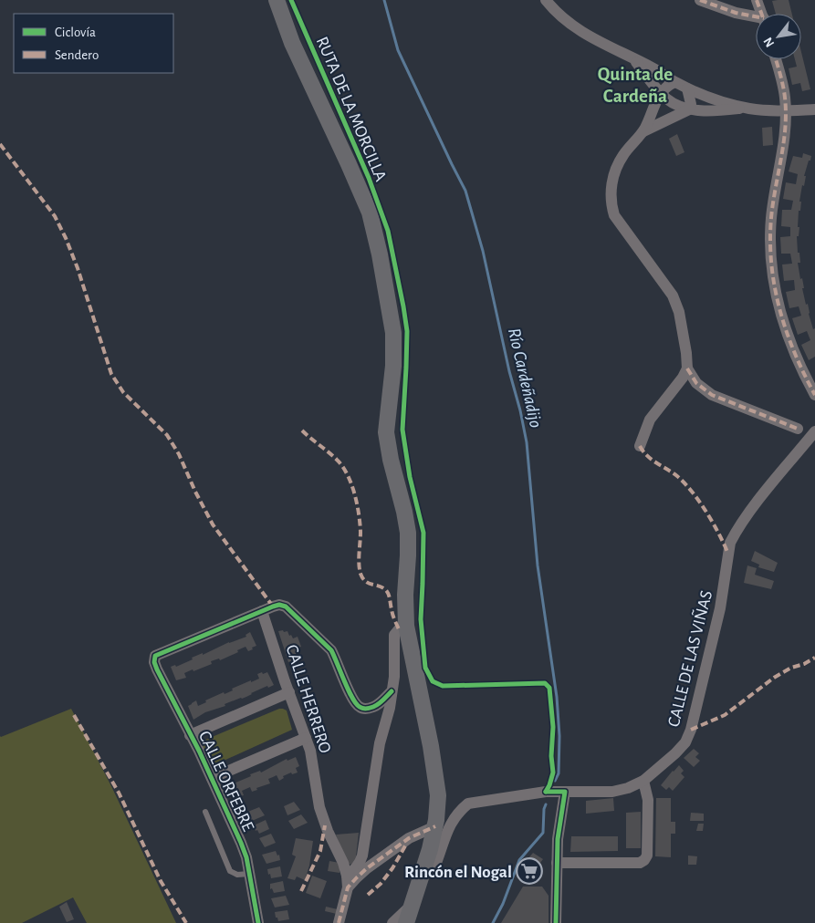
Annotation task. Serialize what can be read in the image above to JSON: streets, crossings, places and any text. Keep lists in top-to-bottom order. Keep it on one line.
{"streets":{"street":["CALLE DE LAS VIÑAS","CALLE HERRERO","CALLE ORFEBRE"],"cycle path":["RUTA DE LA MORCILLA"]},"crossings":[["CALLE HERRERO","CALLE ORFEBRE"]],"districts":["Quinta de Cardeña"],"water":["Río Cardeñadijo"],"places":{"supermarket":["Rincón el Nogal"]},"legend":["Ciclovía","Sendero"],"north":"bottom left"}
